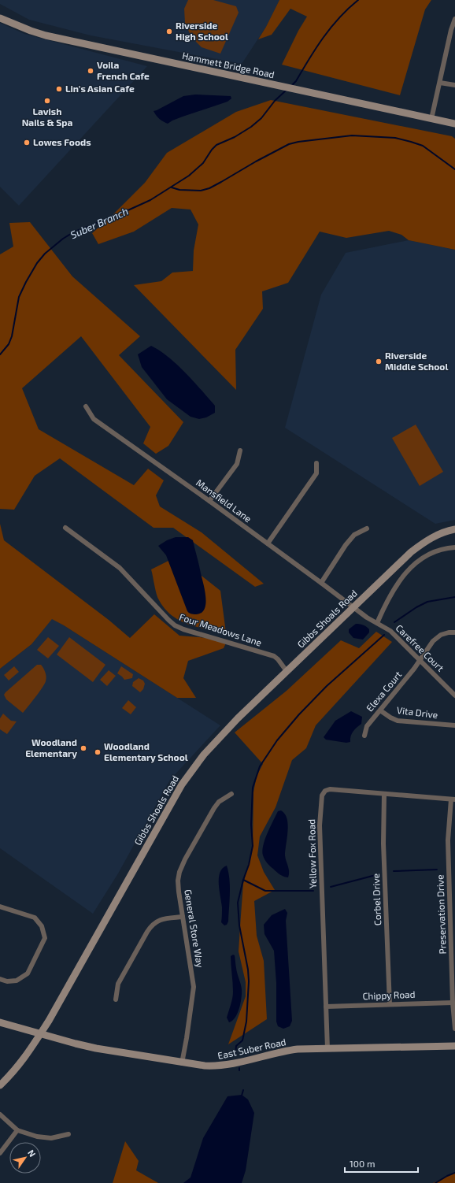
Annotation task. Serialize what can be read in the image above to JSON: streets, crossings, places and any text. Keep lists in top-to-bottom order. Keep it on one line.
{"streets":{"street":["Hammett Bridge Road","Mansfield Lane","Gibbs Shoals Road","Four Meadows Lane","Carefree Court","Elexa Court","Vita Drive","Yellow Fox Road","Corbel Drive","Preservation Drive","General Store Way","Chippy Road","East Suber Road"]},"crossings":[["Mansfield Lane","Gibbs Shoals Road"],["Mansfield Lane","Carefree Court"],["Gibbs Shoals Road","Four Meadows Lane"],["Gibbs Shoals Road","Carefree Court"],["Gibbs Shoals Road","East Suber Road"],["Carefree Court","Elexa Court"],["Elexa Court","Vita Drive"],["Yellow Fox Road","Corbel Drive"],["Yellow Fox Road","Preservation Drive"],["Yellow Fox Road","Chippy Road"],["Yellow Fox Road","East Suber Road"],["Corbel Drive","Chippy Road"],["Preservation Drive","Chippy Road"],["General Store Way","East Suber Road"]],"water":["Suber Branch"],"places":["Riverside High School","Voila French Cafe","Lin's Asian Cafe","Lavish Nails & Spa","Lowes Foods","Riverside Middle School","Woodland Elementary","Woodland Elementary School"],"scale_bar":"100 m","north":"top right"}
